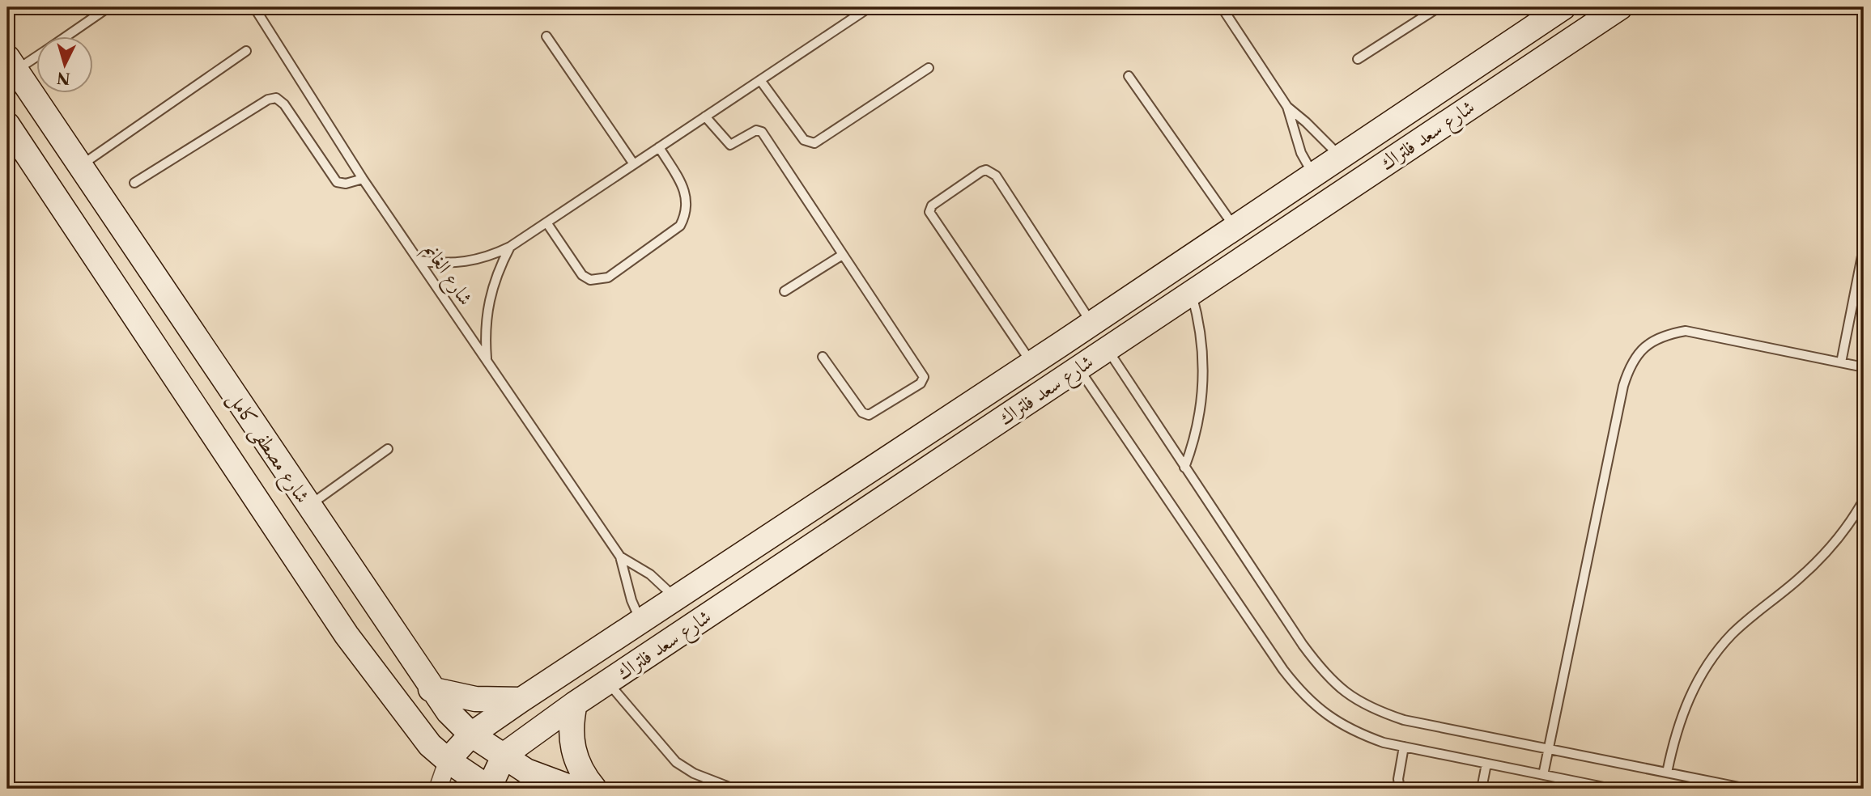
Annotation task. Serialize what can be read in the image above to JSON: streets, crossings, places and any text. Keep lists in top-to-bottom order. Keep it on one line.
{"streets":{"street":["شارع سعد فلتراك","شارع مصطفى كامل"],"lane":["شارع الغانم"]},"crossings":[["شارع سعد فلتراك","شارع الغانم"],["شارع سعد فلتراك","شارع مصطفى كامل"]],"north":"bottom"}
